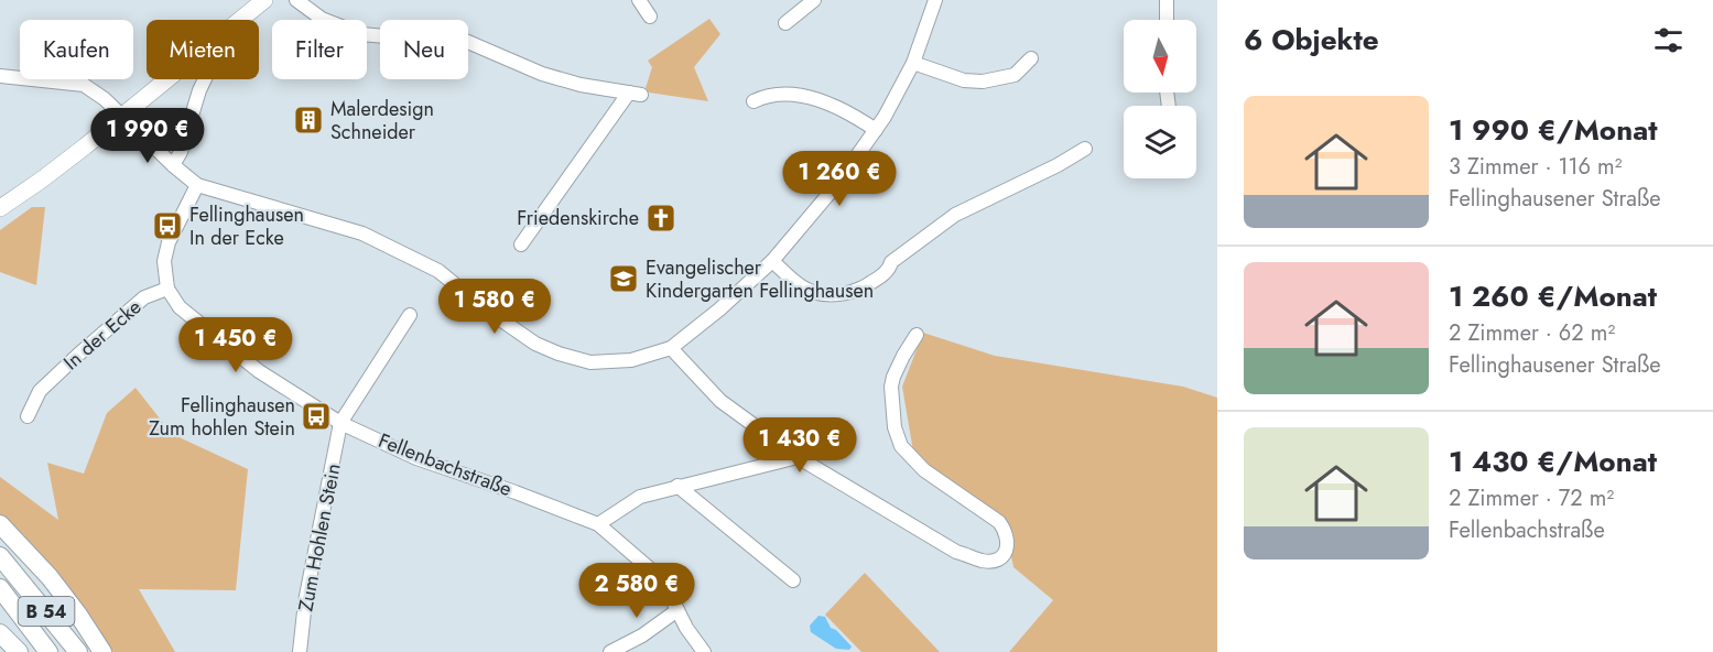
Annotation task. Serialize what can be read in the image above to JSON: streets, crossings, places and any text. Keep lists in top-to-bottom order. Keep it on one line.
{"streets":{"highway":["B 54"],"street":["In der Ecke","Fellenbachstraße","Zum Hohlen Stein"]},"crossings":[["In der Ecke","Fellenbachstraße"],["Fellenbachstraße","Zum Hohlen Stein"]],"places":{"building":["Malerdesign Schneider"],"church":["Friedenskirche"],"bus stop":["Fellinghausen In der Ecke","Fellinghausen Zum hohlen Stein"],"school or university":["Evangelischer Kindergarten Fellinghausen"]},"north":"bottom","page":{"heading":"6 Objekte","chip":["Kaufen","Mieten","Filter","Neu"],"list":[{"name":"1 990 €/Monat","note":"3 Zimmer · 116 m² · Fellinghausener Straße"},{"name":"1 260 €/Monat","note":"2 Zimmer · 62 m² · Fellinghausener Straße"},{"name":"1 430 €/Monat","note":"2 Zimmer · 72 m² · Fellenbachstraße"}],"price":["1 990 €","1 260 €","1 580 €","1 450 €","1 430 €","2 580 €"]}}
